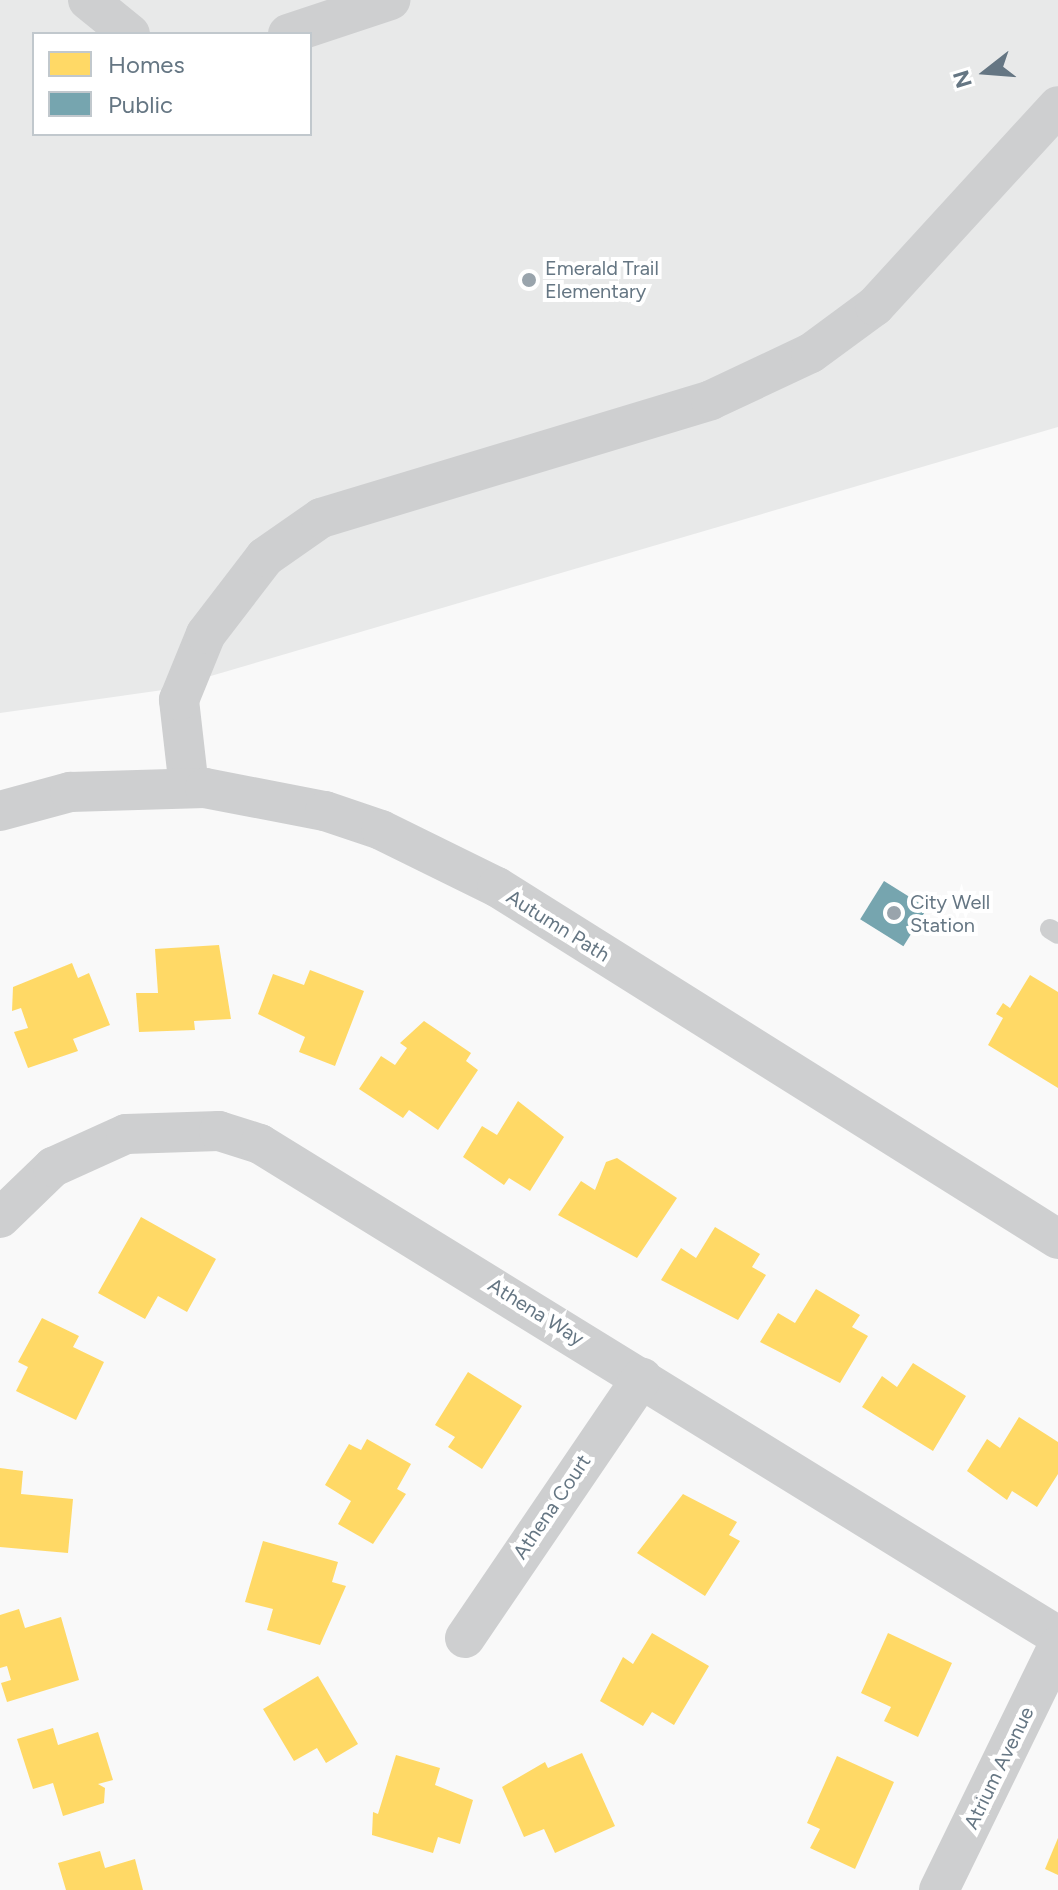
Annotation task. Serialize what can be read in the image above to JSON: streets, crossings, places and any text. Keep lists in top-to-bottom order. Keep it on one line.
{"streets":{"street":["Autumn Path","Athena Way","Athena Court","Atrium Avenue"]},"crossings":[["Athena Way","Athena Court"]],"places":["Emerald Trail Elementary","City Well Station"],"legend":["Homes","Public"],"north":"left"}
